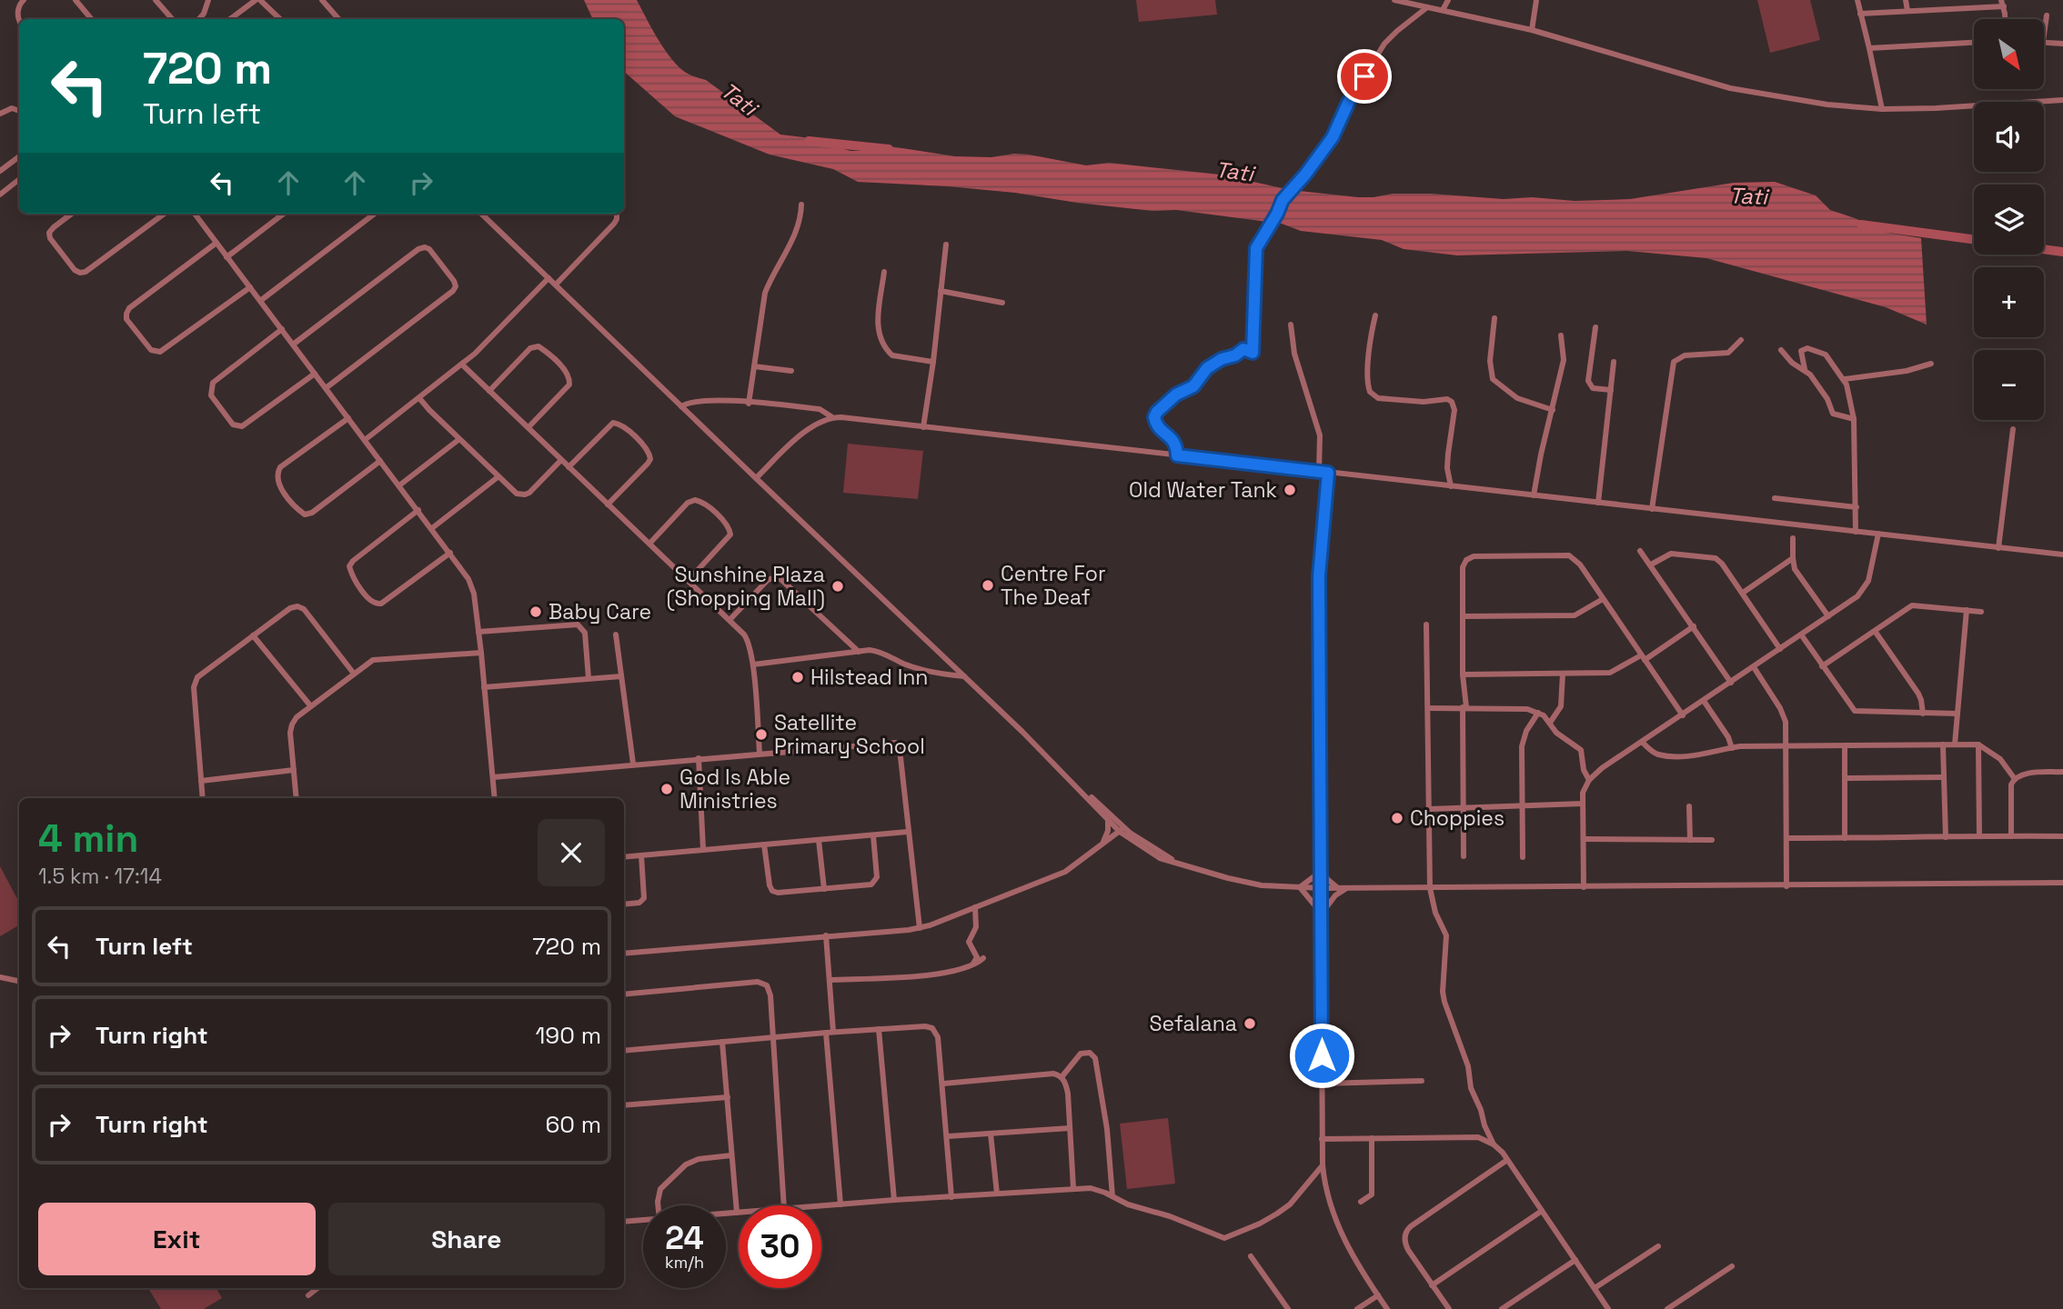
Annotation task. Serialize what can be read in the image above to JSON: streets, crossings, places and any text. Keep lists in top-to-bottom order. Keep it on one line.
{"water":["Tati"],"places":["Old Water Tank","Centre For The Deaf","Sunshine Plaza (Shopping Mall)","Baby Care","Hilstead Inn","Satellite Primary School","God Is Able Ministries","Choppies","Sefalana"],"north":"bottom right","page":{"map_buttons":["+","−"],"turn":["720 m","Turn left"],"heading":["4 min","1.5 km · 17:14"],"list":[{"name":"Turn left","value":"720 m"},{"name":"Turn right","value":"190 m"},{"name":"Turn right","value":"60 m"}],"buttons":["Exit","Share"],"speed":"24 km/h","limit":"30"}}
